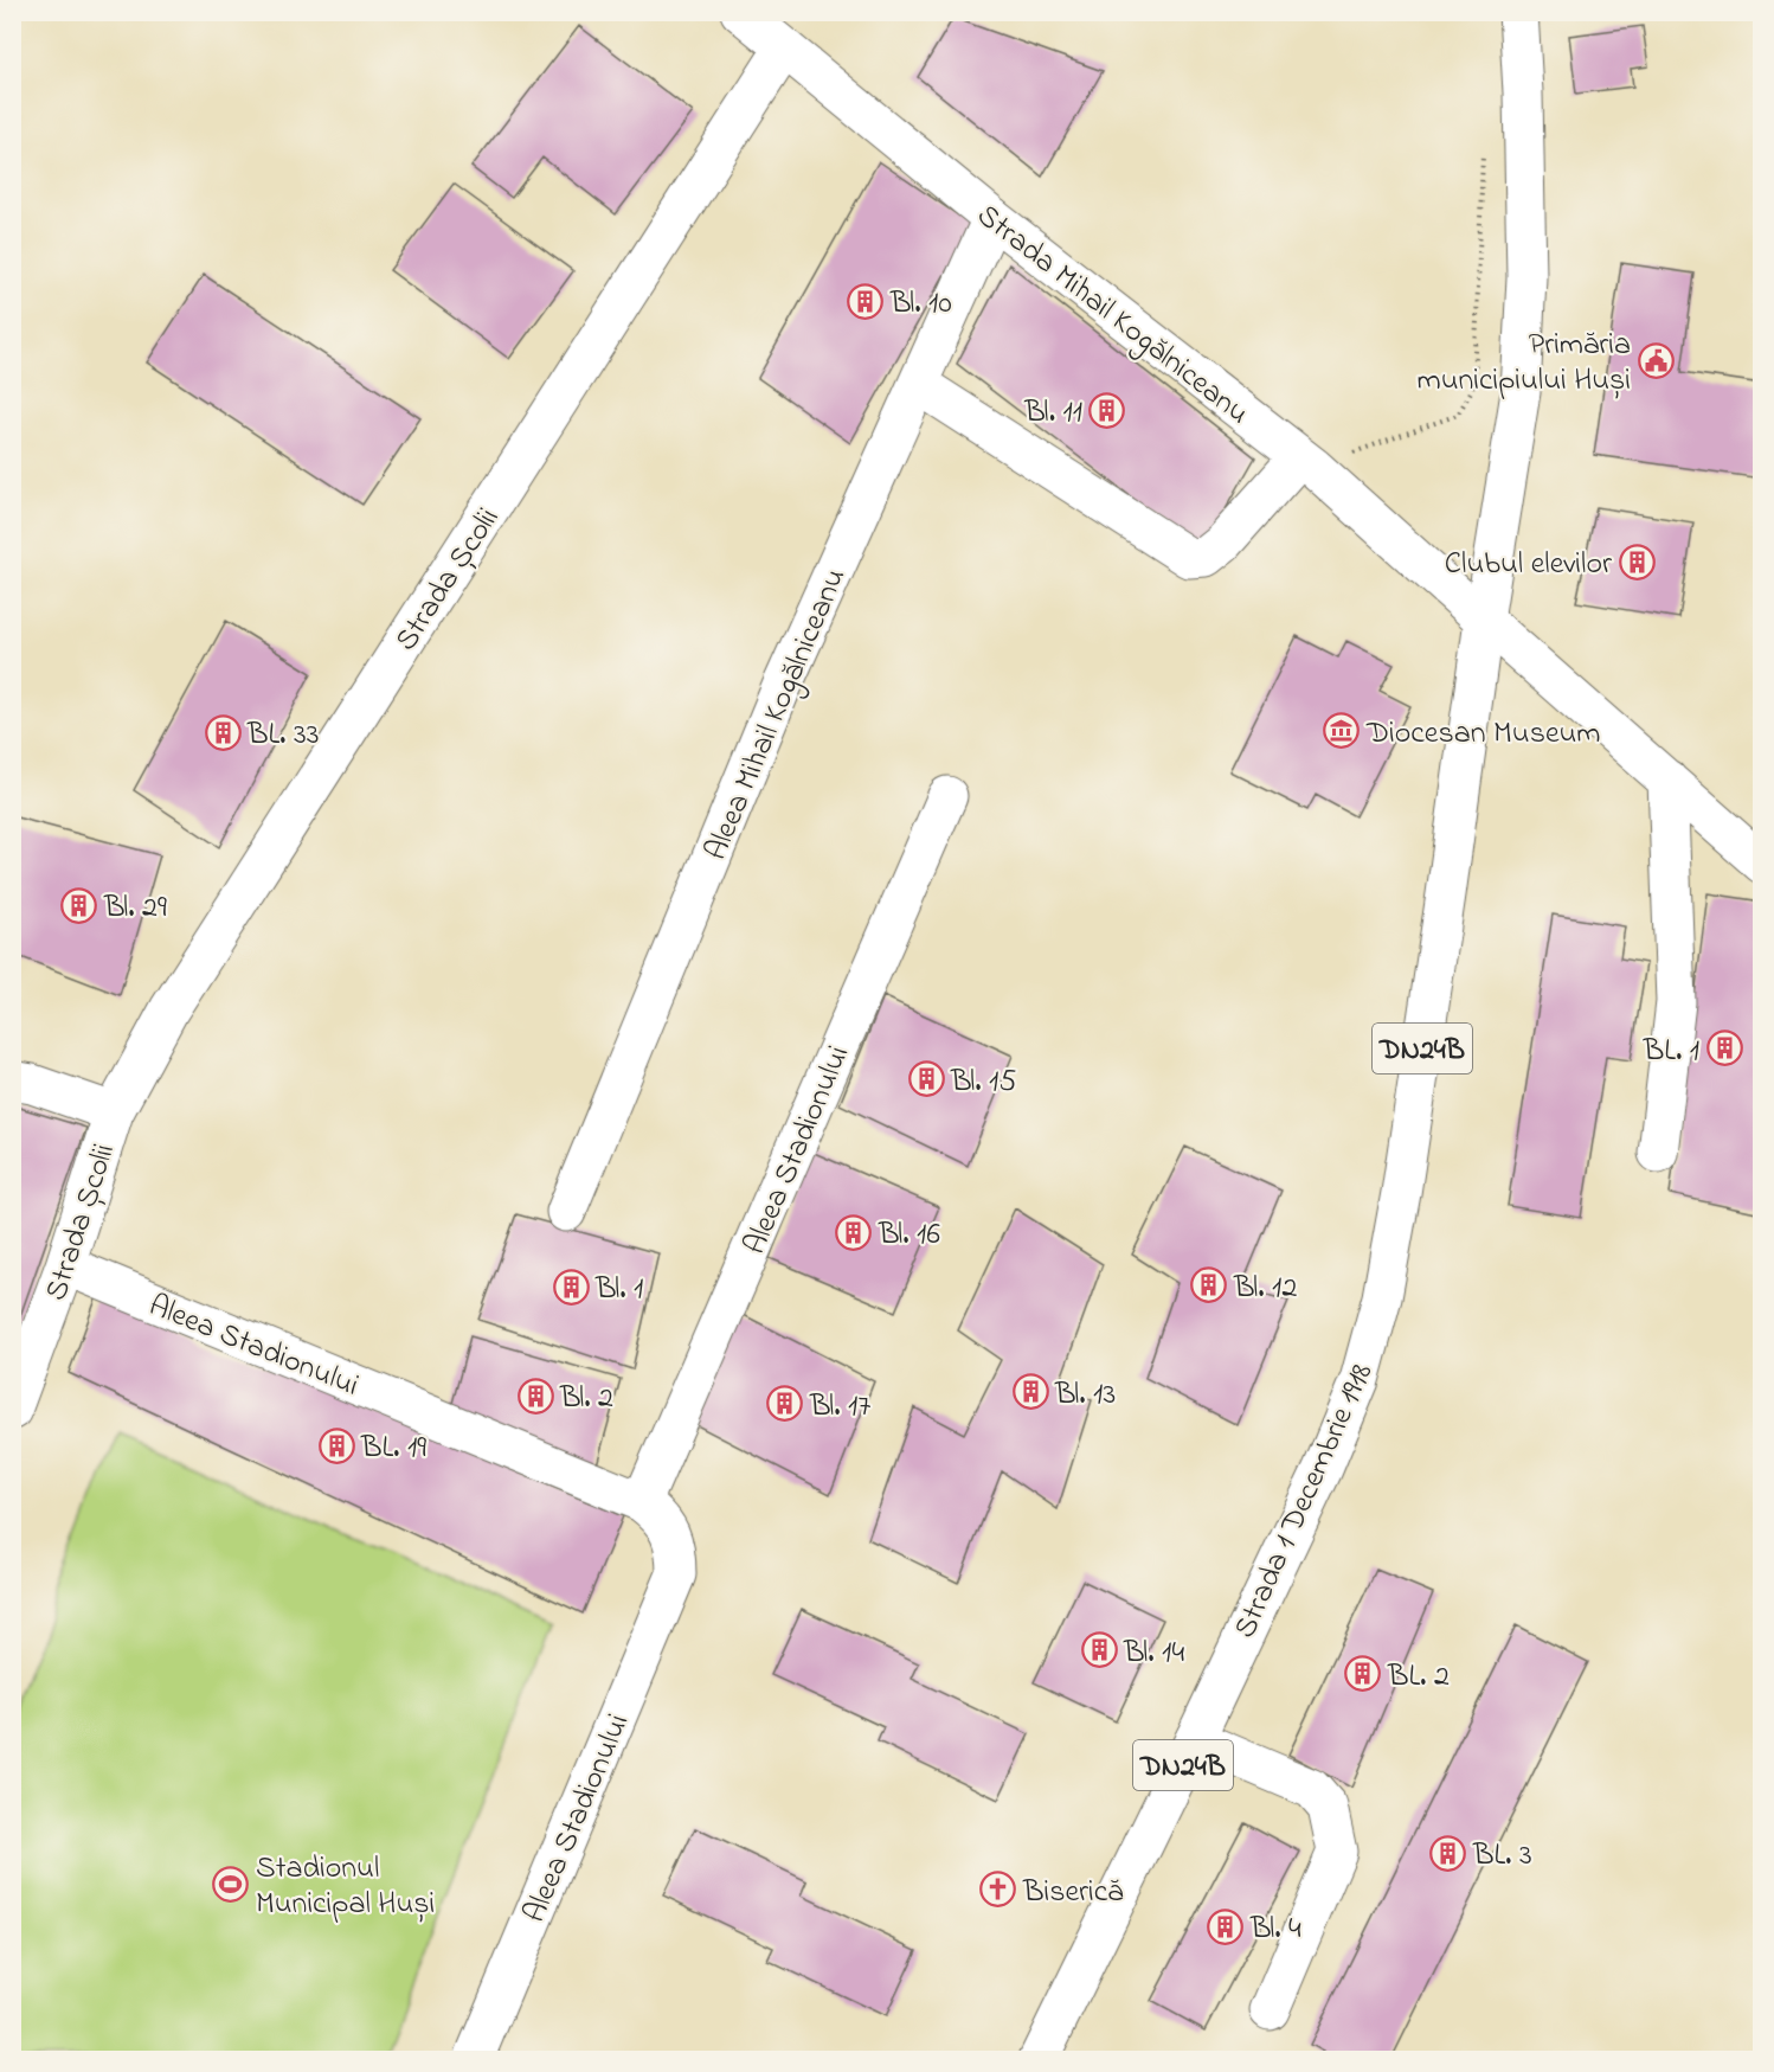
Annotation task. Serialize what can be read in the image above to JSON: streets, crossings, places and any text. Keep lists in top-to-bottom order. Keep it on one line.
{"streets":{"main road":["Strada Mihail Kogălniceanu","Strada Școlii","Aleea Mihail Kogălniceanu","DN24B","Aleea Stadionului","Strada 1 Decembrie 1918"]},"crossings":[["Strada Mihail Kogălniceanu","Strada Școlii"],["Strada Mihail Kogălniceanu","Aleea Mihail Kogălniceanu"],["Strada Mihail Kogălniceanu","Strada 1 Decembrie 1918"],["Strada Școlii","Aleea Stadionului"]],"places":{"building":["Bl. 10","Bl. 11","Clubul elevilor","BL. 33","Bl. 29","BL. 1","Bl. 15","Bl. 16","Bl. 12","Bl. 1","Bl. 13","Bl. 2","Bl. 17","BL. 19","Bl. 14","BL. 2","BL. 3","Bl. 4"],"public building":["Primăria municipiului Huși"],"museum":["Diocesan Museum"],"sports":["Stadionul Municipal Huși"],"church":["Biserică"]}}
